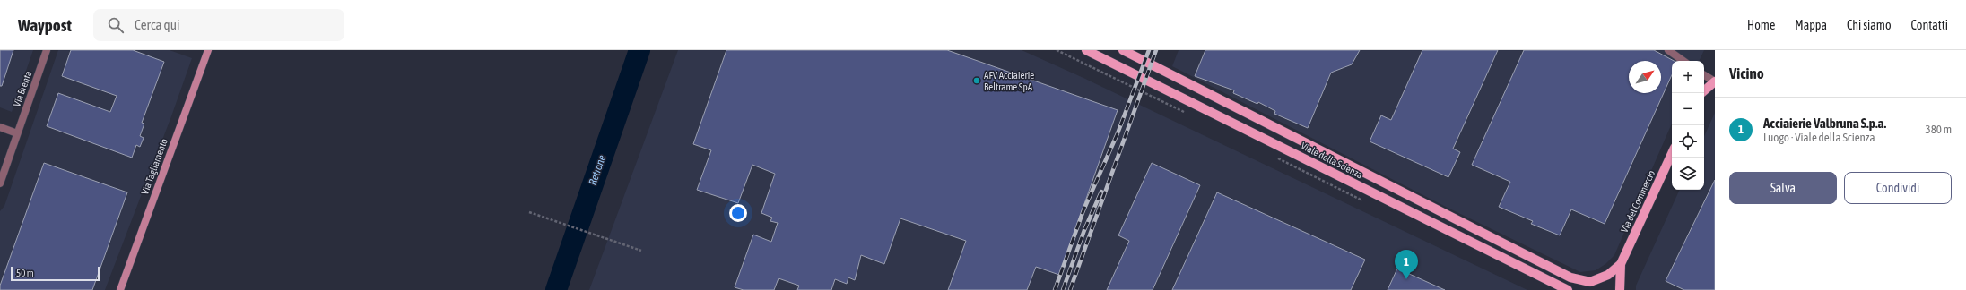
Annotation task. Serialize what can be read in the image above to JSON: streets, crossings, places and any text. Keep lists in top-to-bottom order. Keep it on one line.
{"streets":{"main road":["Viale della Scienza","Via del Commercio"],"street":["Via Brenta","Via Tagliamento"]},"crossings":[["Viale della Scienza","Via del Commercio"]],"water":["Retrone"],"places":["AFV Acciaierie Beltrame SpA"],"scale_bar":"50 m","north":"top right","page":{"header":"Waypost","search":"Cerca qui","nav":["Home","Mappa","Chi siamo","Contatti"],"heading":"Vicino","map_buttons":["+","−"],"list":[{"mark":"1","name":"Acciaierie Valbruna S.p.a.","note":"Luogo · Viale della Scienza","value":"380 m"}],"buttons":["Salva","Condividi"],"pins":"1","scale":"50 m"}}
